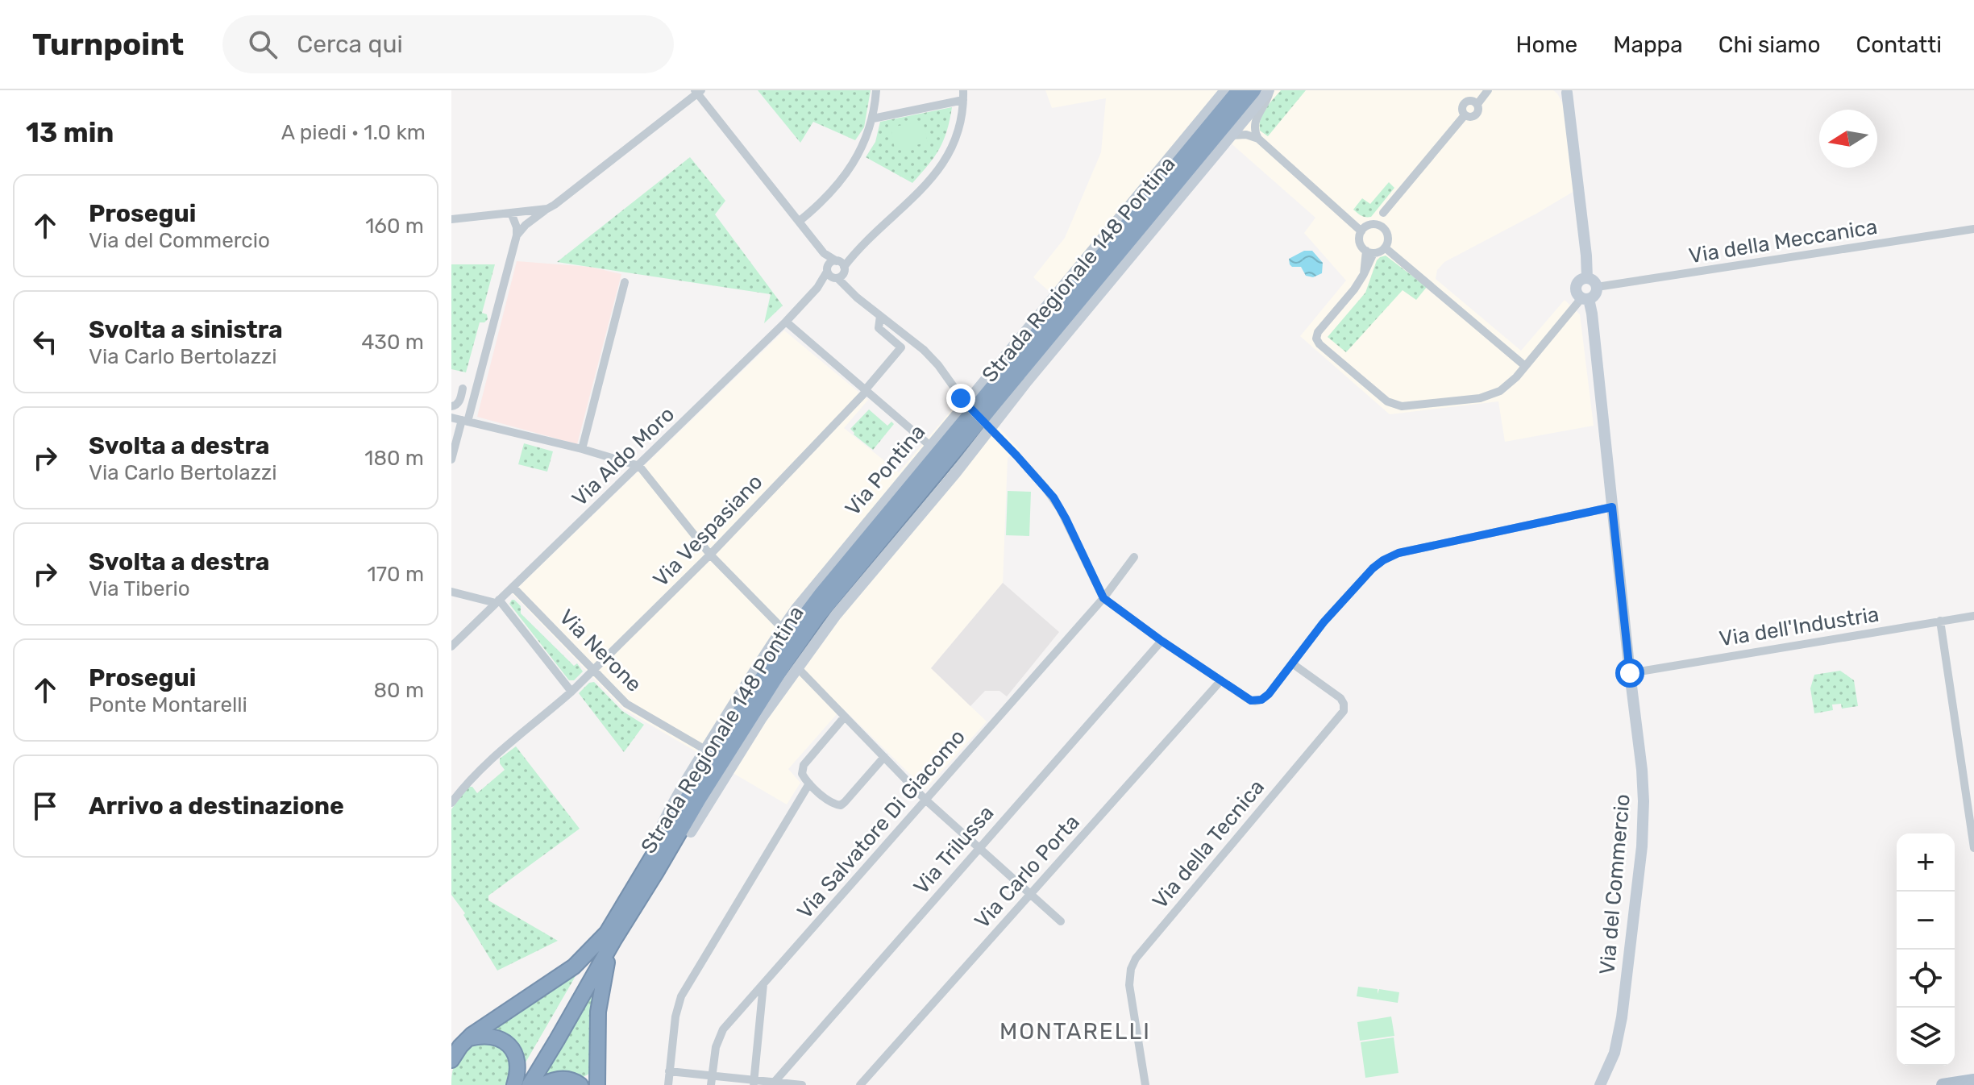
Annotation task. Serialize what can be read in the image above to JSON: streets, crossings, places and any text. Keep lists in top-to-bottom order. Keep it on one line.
{"streets":{"highway":["Strada Regionale 148 Pontina"],"street":["Via della Meccanica","Via Aldo Moro","Via Pontina","Via Vespasiano","Via dell'Industria","Via Nerone","Via Salvatore Di Giacomo","Via della Tecnica","Via Trilussa","Via Carlo Porta","Via del Commercio"]},"crossings":[["Via della Meccanica","Via del Commercio"],["Strada Regionale 148 Pontina","Via Pontina"],["Via Aldo Moro","Via Nerone"],["Via Pontina","Via Nerone"],["Via Vespasiano","Via Nerone"],["Via dell'Industria","Via del Commercio"]],"districts":["MONTARELLI"],"north":"left","page":{"header":"Turnpoint","search":"Cerca qui","nav":["Home","Mappa","Chi siamo","Contatti"],"heading":["13 min","A piedi · 1.0 km"],"list":[["Prosegui","Via del Commercio","160 m"],["Svolta a sinistra","Via Carlo Bertolazzi","430 m"],["Svolta a destra","Via Carlo Bertolazzi","180 m"],["Svolta a destra","Via Tiberio","170 m"],["Prosegui","Ponte Montarelli","80 m"],"Arrivo a destinazione"],"map_buttons":["+","−"]}}
